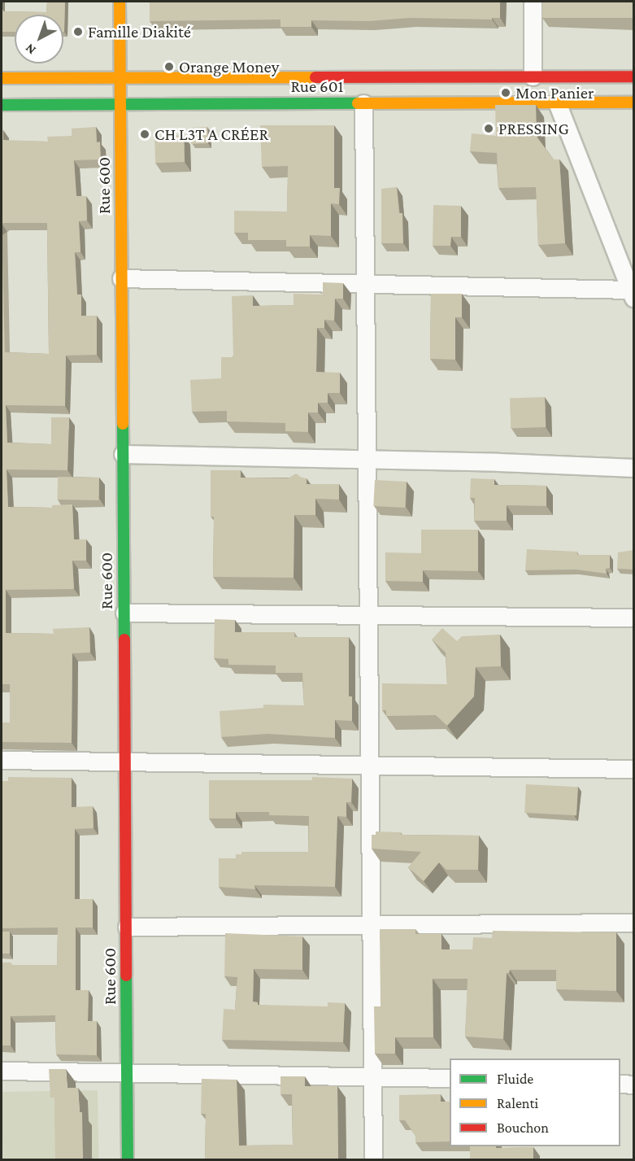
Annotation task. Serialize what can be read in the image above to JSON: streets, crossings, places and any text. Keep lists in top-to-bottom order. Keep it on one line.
{"streets":{"street":["Rue 601","Rue 600"]},"crossings":[["Rue 601","Rue 600"]],"places":["Famille Diakité","Orange Money","Mon Panier","PRESSING","CH L3T A CRÉER"],"legend":["Fluide","Ralenti","Bouchon"],"north":"bottom left"}
